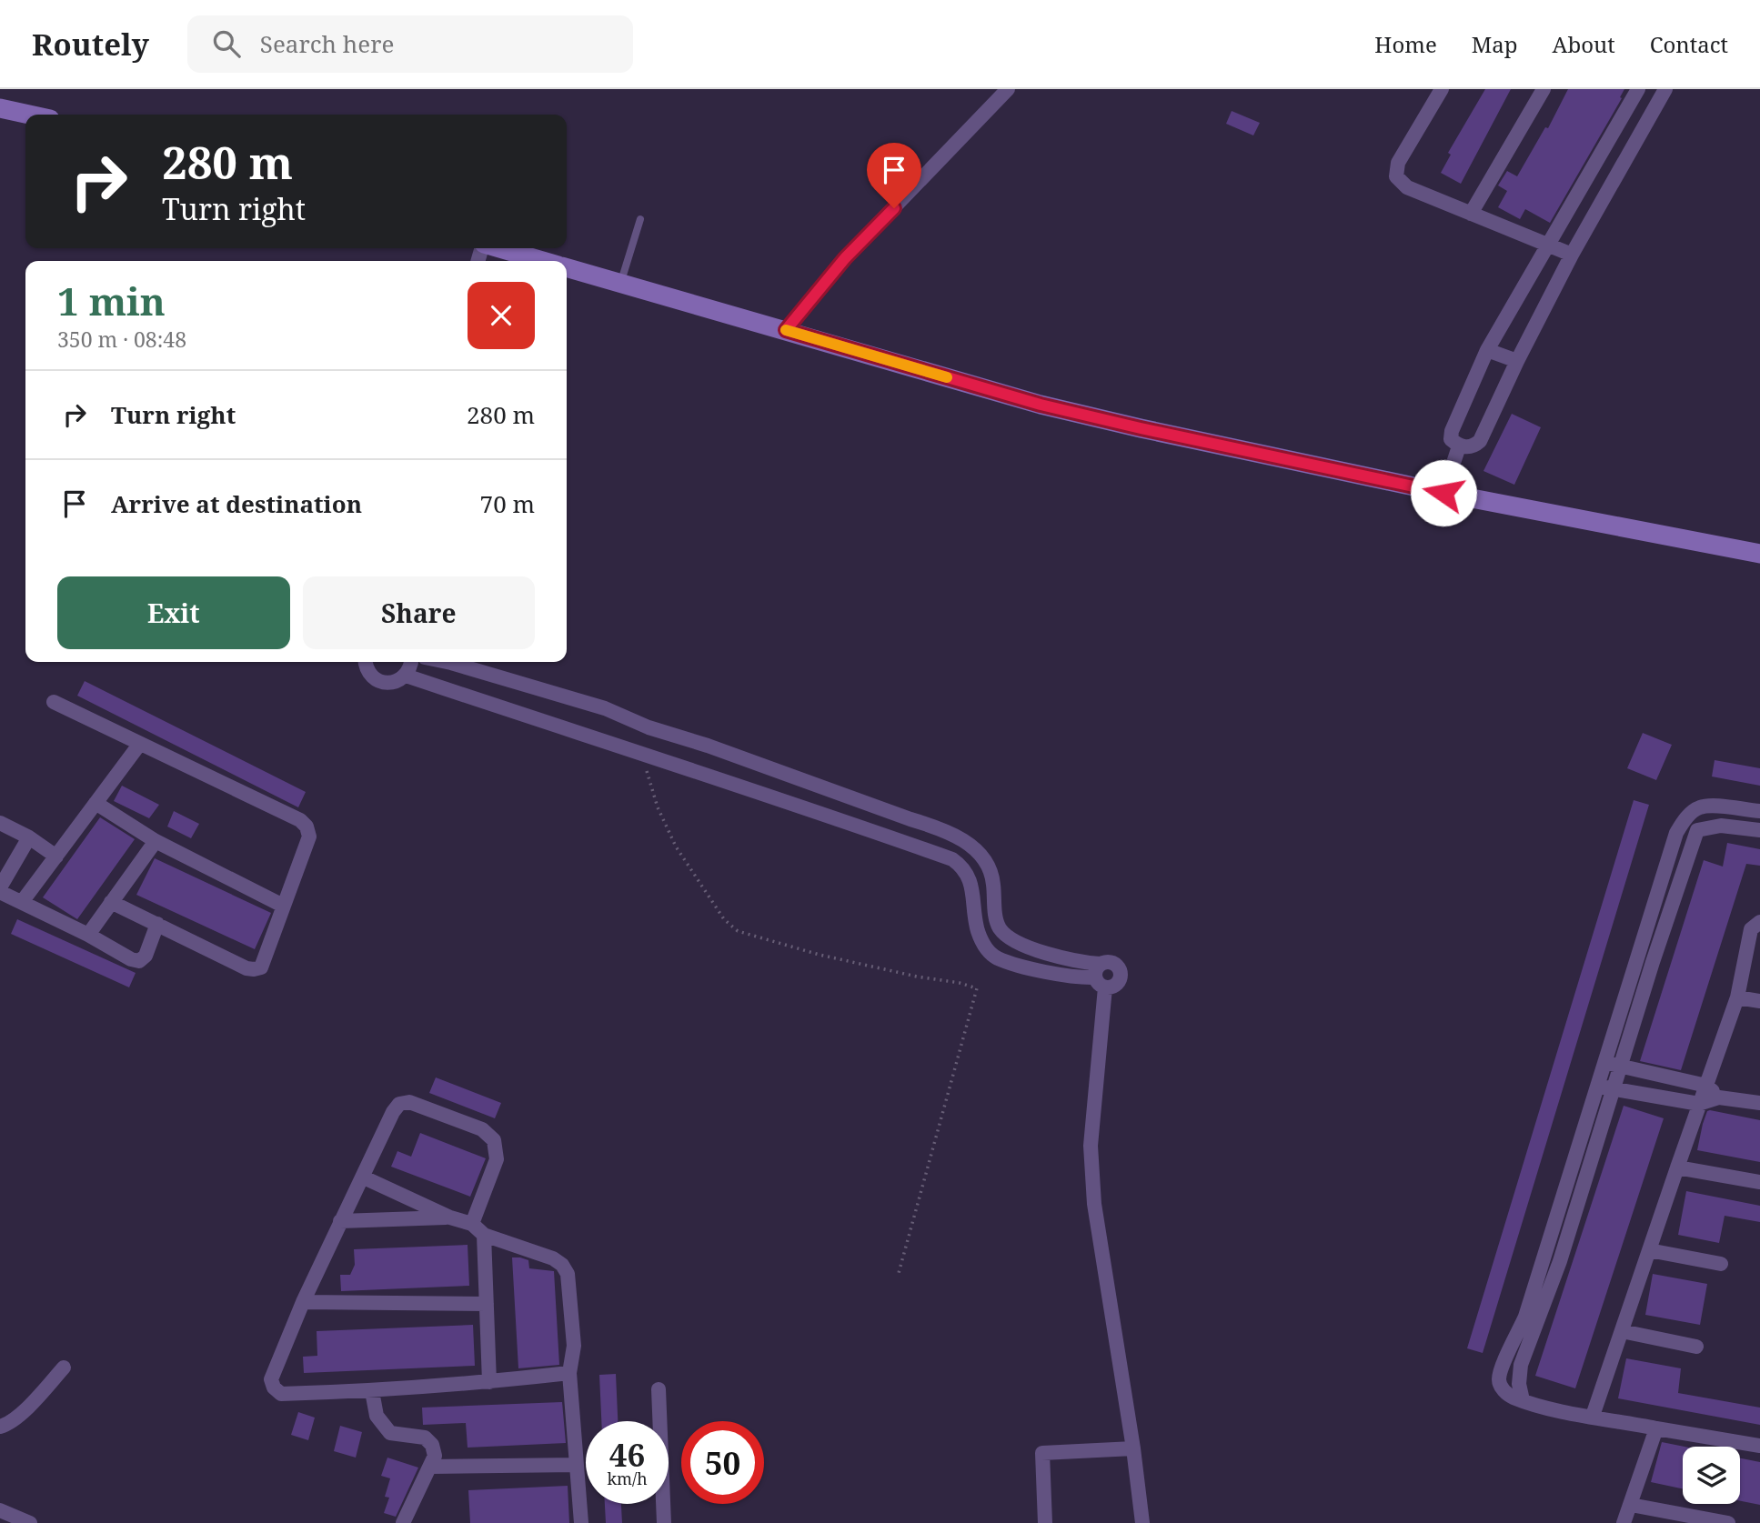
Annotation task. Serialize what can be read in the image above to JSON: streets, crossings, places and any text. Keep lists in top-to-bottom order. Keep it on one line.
{"page":{"header":"Routely","search":"Search here","nav":["Home","Map","About","Contact"],"turn":["280 m","Turn right"],"heading":["1 min","350 m · 08:48"],"list":[{"name":"Turn right","value":"280 m"},{"name":"Arrive at destination","value":"70 m"}],"buttons":["Exit","Share"],"speed":"46 km/h","limit":"50"}}
